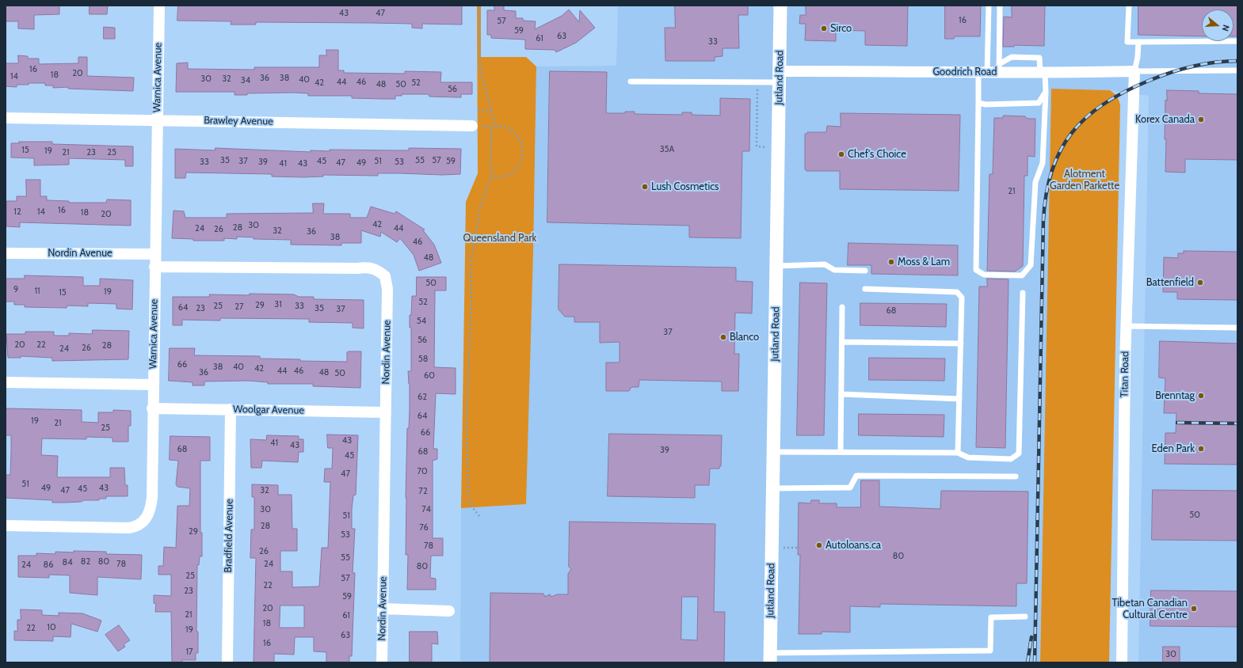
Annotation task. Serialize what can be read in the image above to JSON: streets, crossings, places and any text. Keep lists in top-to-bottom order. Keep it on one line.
{"streets":{"street":["Goodrich Road","Warnica Avenue","Jutland Road","Brawley Avenue","Nordin Avenue","Titan Road","Woolgar Avenue","Bradfield Avenue"]},"crossings":[["Goodrich Road","Jutland Road"],["Goodrich Road","Titan Road"],["Warnica Avenue","Brawley Avenue"],["Warnica Avenue","Nordin Avenue"],["Warnica Avenue","Woolgar Avenue"],["Nordin Avenue","Woolgar Avenue"],["Woolgar Avenue","Bradfield Avenue"]],"parks":["Alotment Garden Parkette","Queensland Park"],"places":["Sirco","Korex Canada","Chef's Choice","Lush Cosmetics","Moss & Lam","Battenfield","Blanco","Brenntag","Eden Park","Autoloans.ca","Tibetan Canadian Cultural Centre"],"house_numbers":["43","47","16","57","59","63","61","33","16","20","18","14","36","38","30","32","40","34","44","46","42","52","48","50","56","35A","15","19","21","23","25","35","55","57","37","45","51","59","33","39","53","47","49","41","43","21","16","12","14","18","20","42","30","28","24","44","26","32","36","38","46","48","50","9","11","19","15","52","31","29","25","33","27","64","23","35","37","68","54","37","56","20","22","28","26","24","58","66","38","40","42","44","46","36","48","50","60","62","64","19","21","25","66","43","41","43","68","39","68","45","70","47","51","49","43","45","47","32","72","30","74","50","51","28","76","29","53","78","26","80","55","82","80","84","78","24","24","86","80","25","57","22","23","59","20","21","61","18","10","22","19","63","16","17","30"],"north":"right"}
